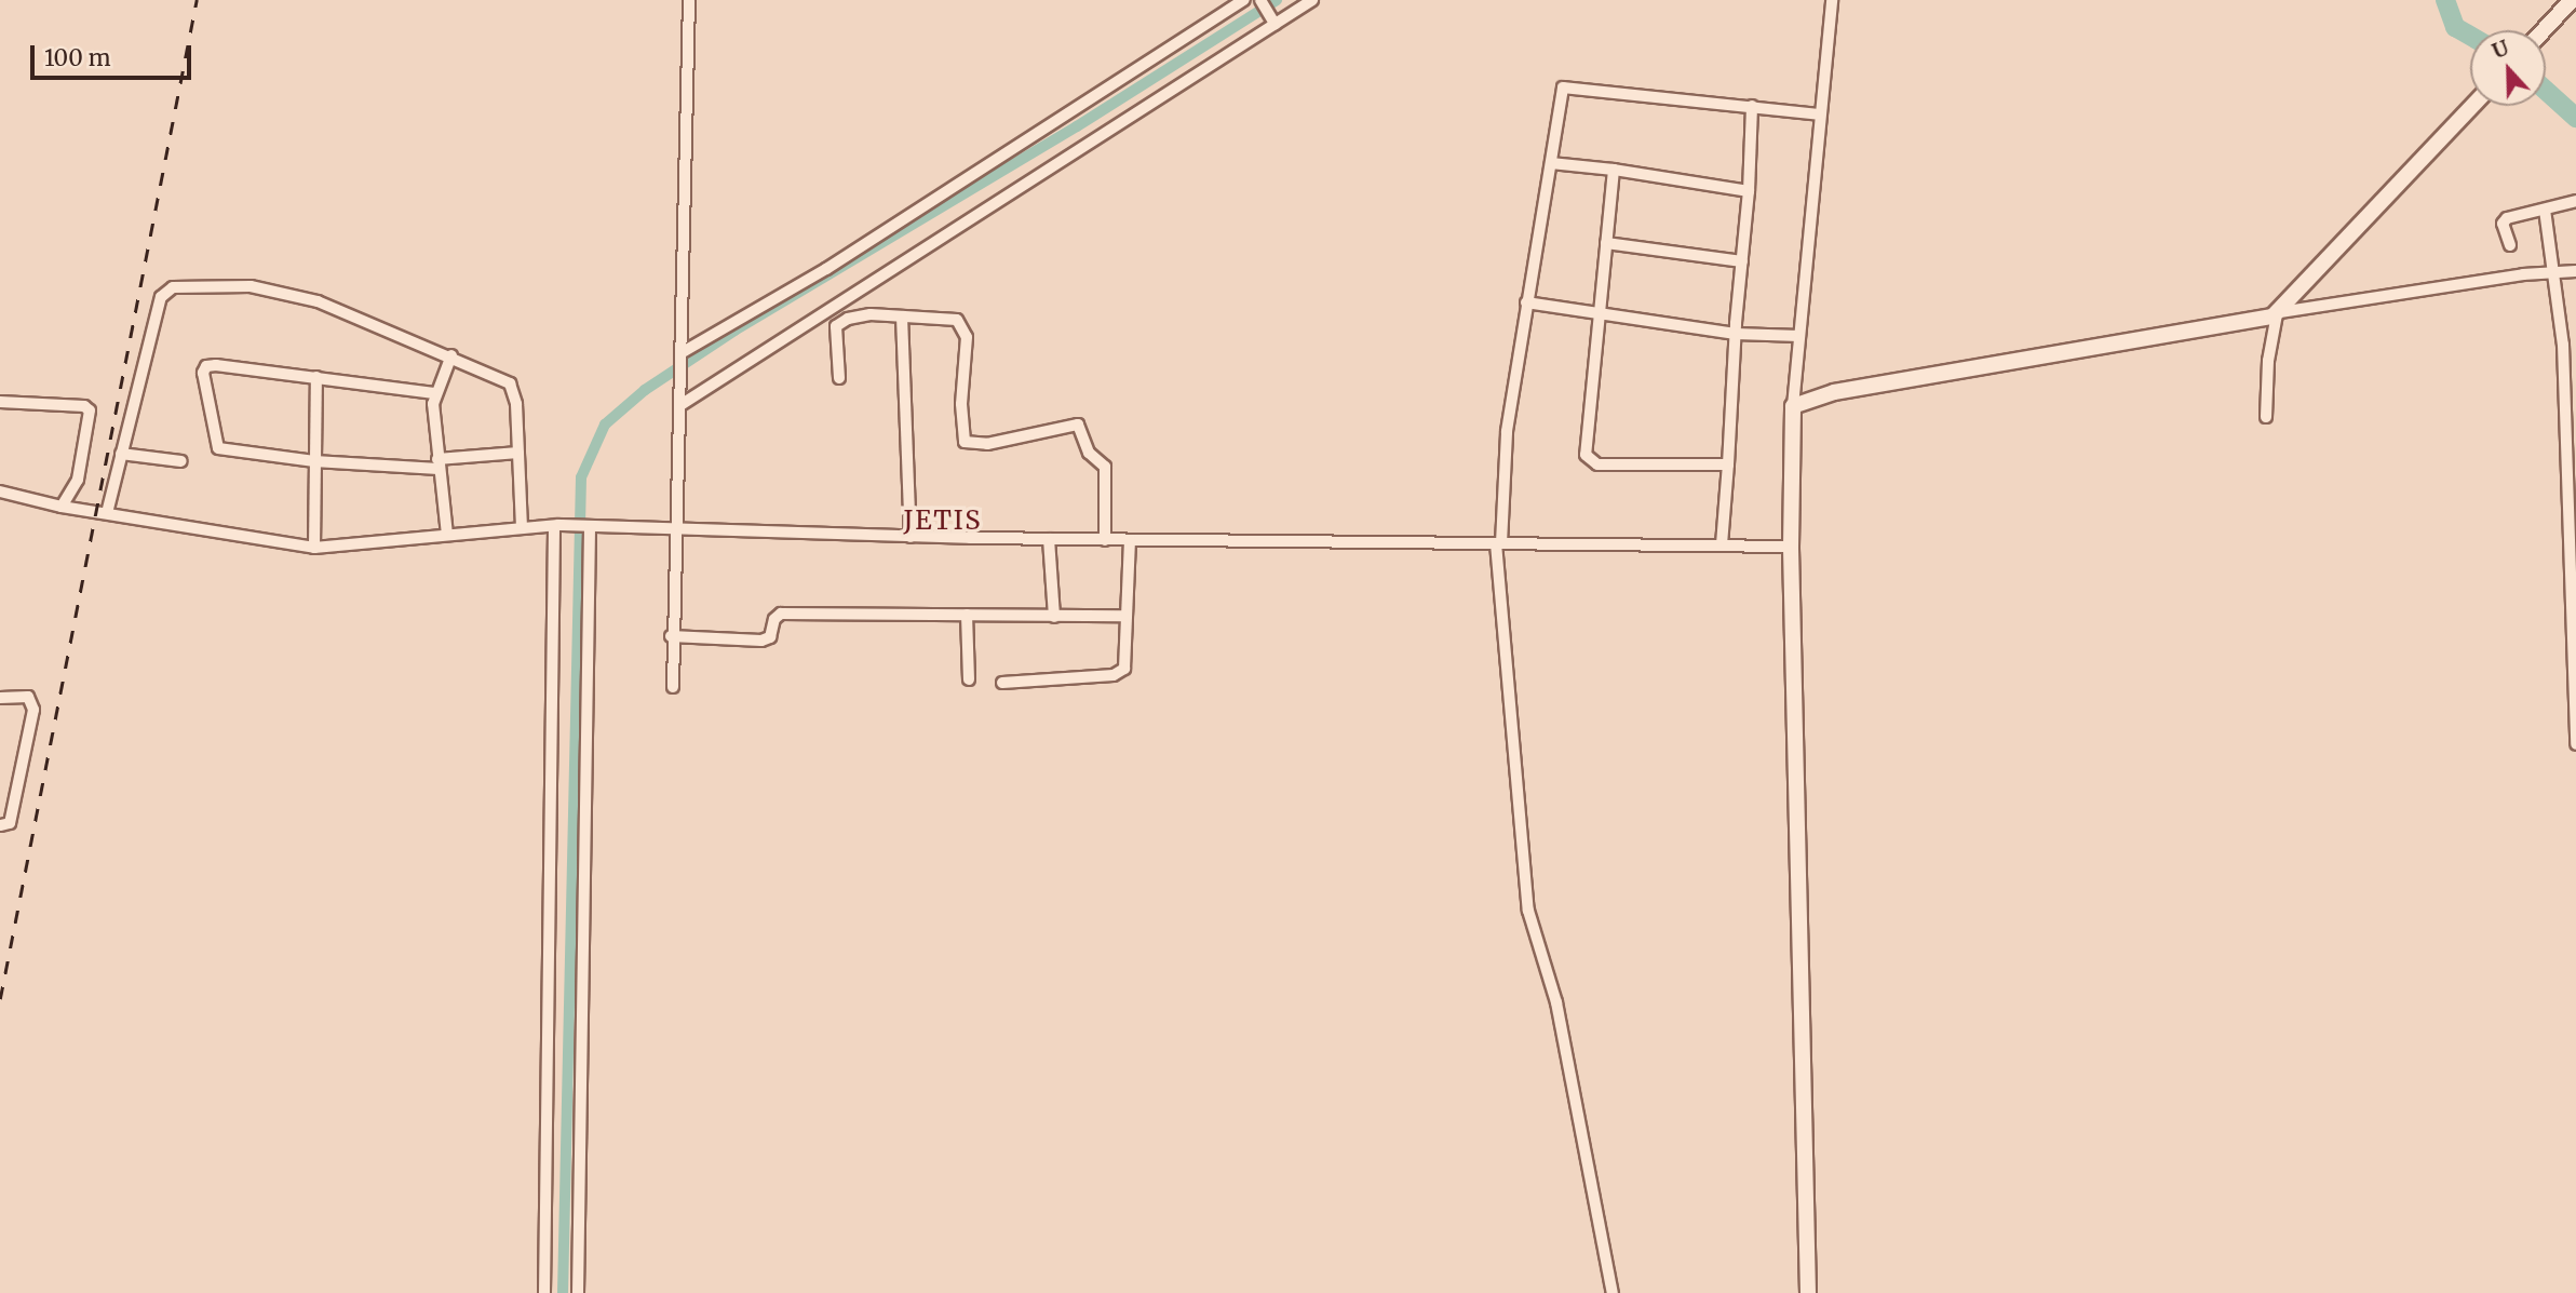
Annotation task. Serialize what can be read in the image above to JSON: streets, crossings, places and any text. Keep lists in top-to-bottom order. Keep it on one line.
{"districts":["JETIS"],"scale_bar":"100 m","north":"top"}
